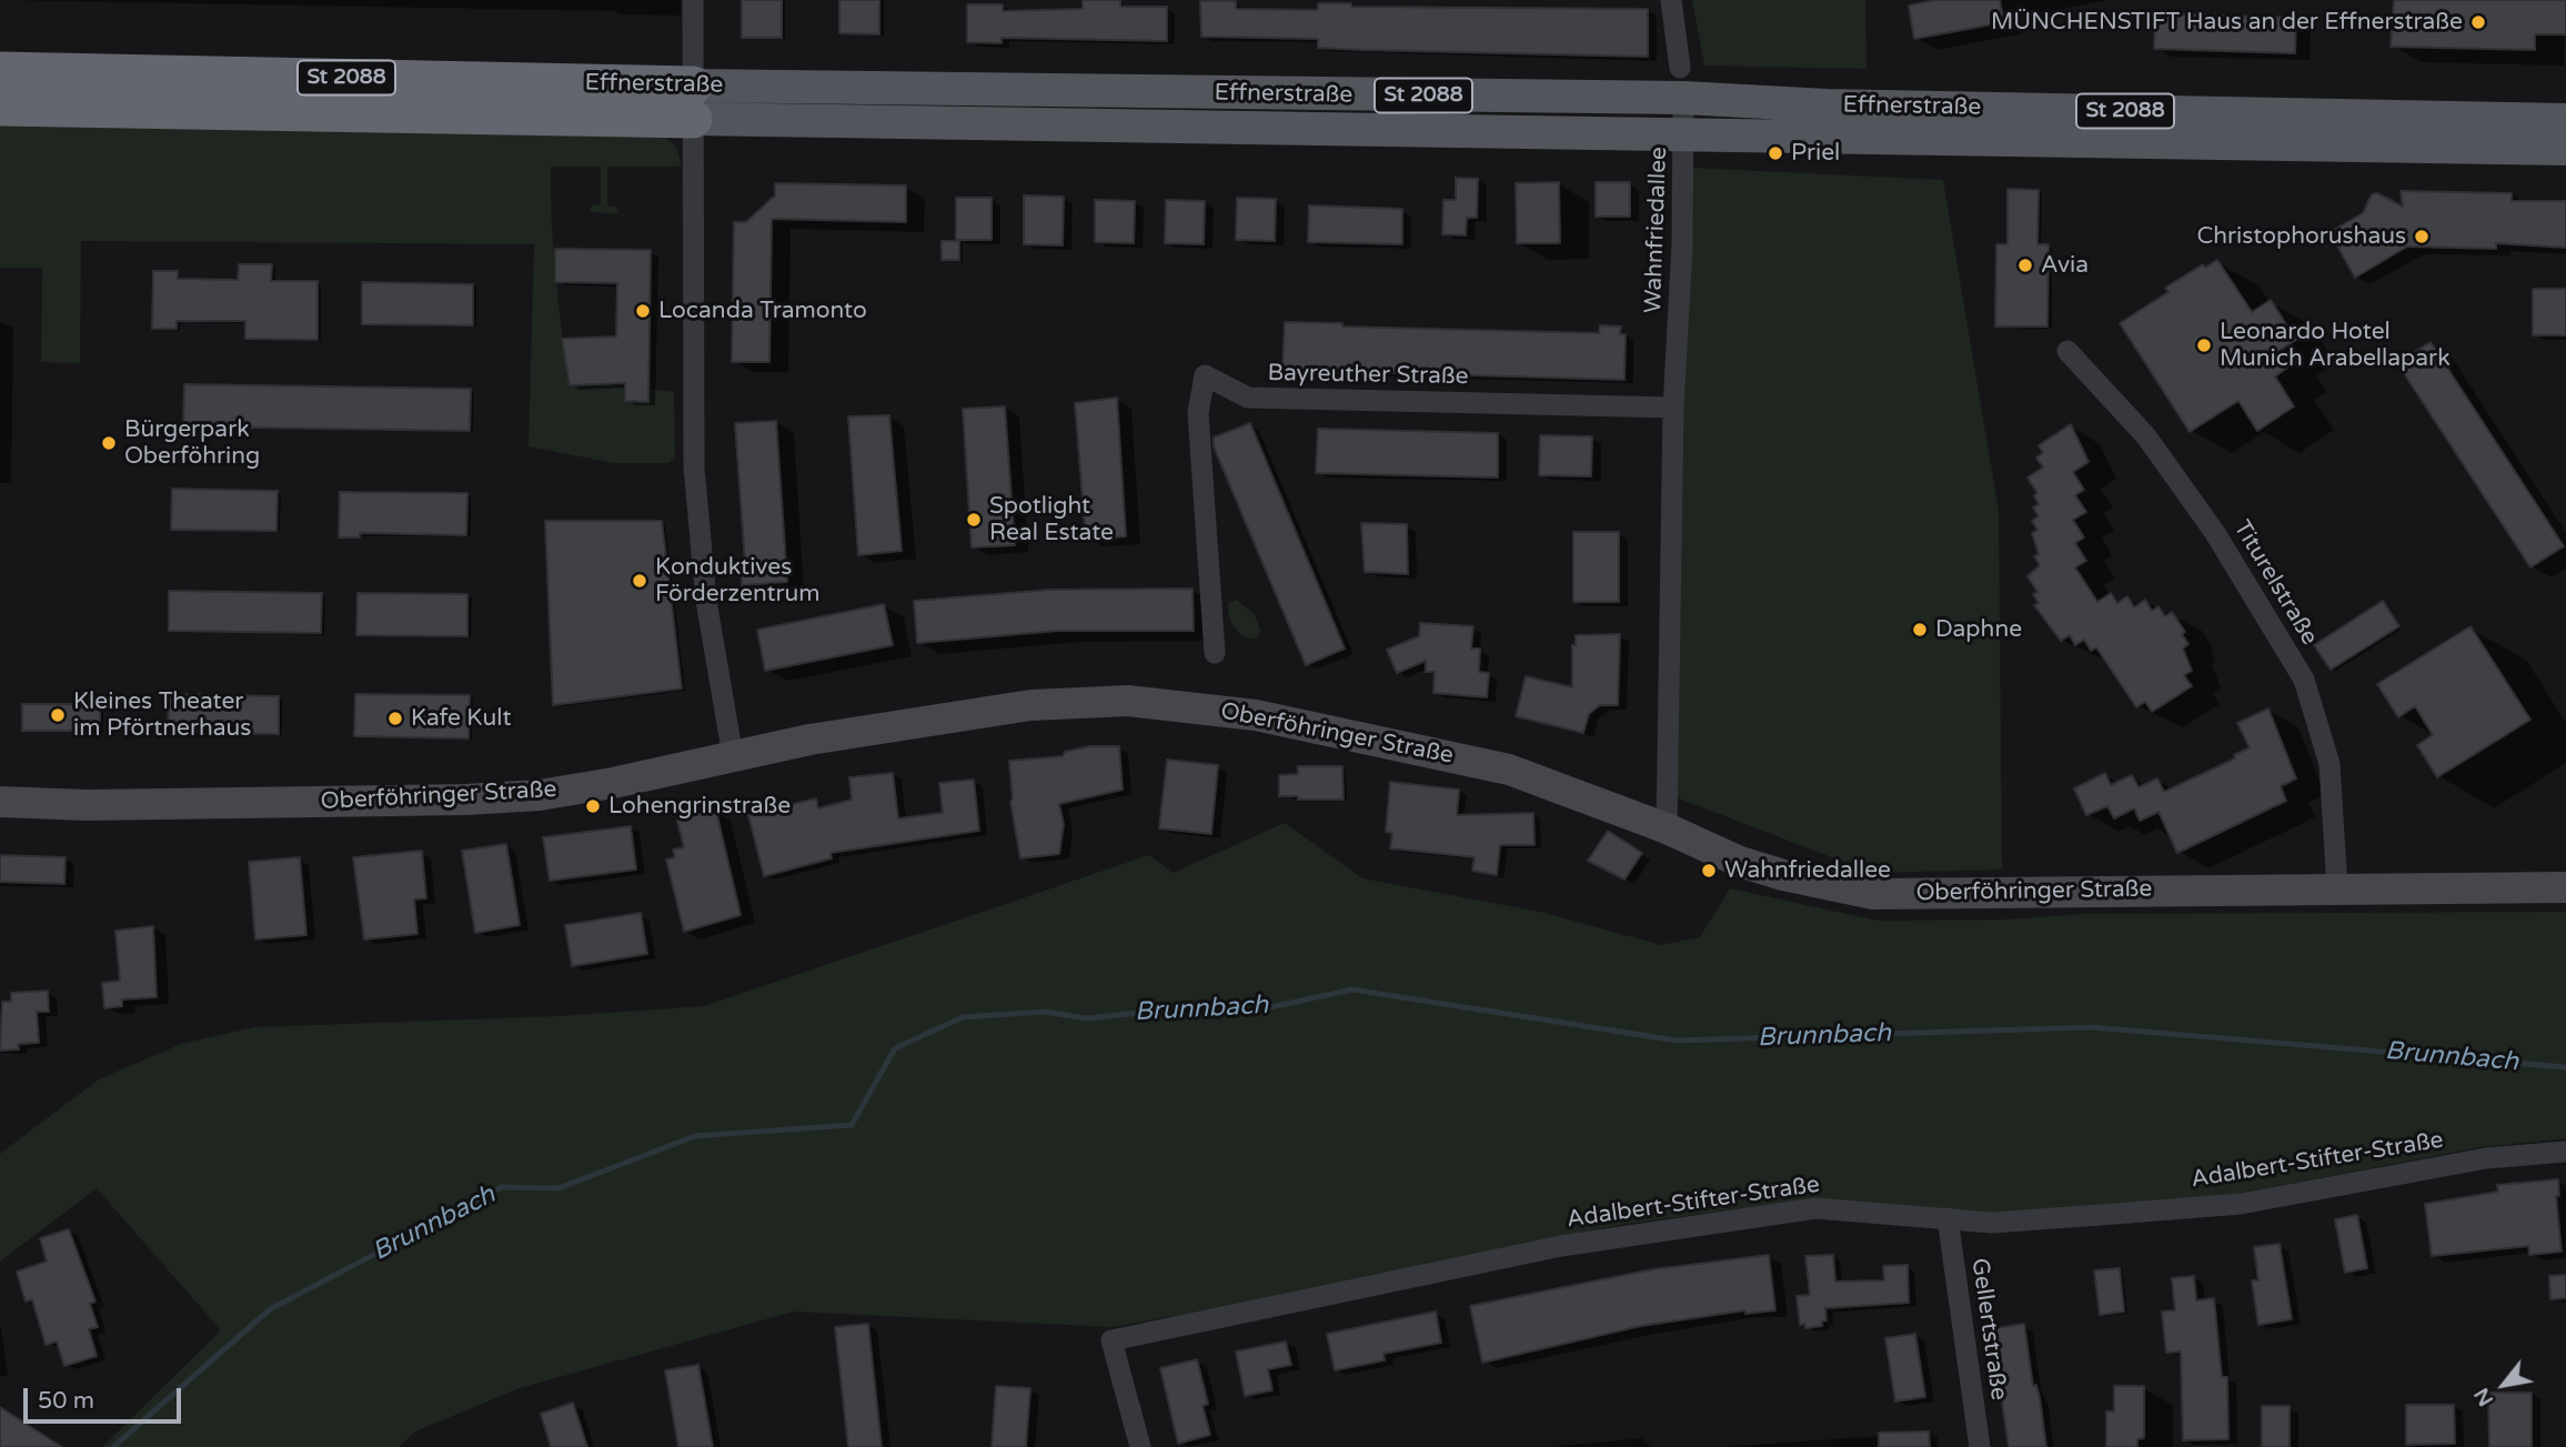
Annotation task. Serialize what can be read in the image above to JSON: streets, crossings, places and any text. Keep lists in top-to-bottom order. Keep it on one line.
{"streets":{"highway":["St 2088","Effnerstraße"],"main road":["Oberföhringer Straße"],"street":["Wahnfriedallee","Bayreuther Straße","Titurelstraße","Adalbert-Stifter-Straße","Gellertstraße"]},"crossings":[["Effnerstraße","Wahnfriedallee"],["Wahnfriedallee","Bayreuther Straße"],["Wahnfriedallee","Oberföhringer Straße"],["Titurelstraße","Oberföhringer Straße"],["Adalbert-Stifter-Straße","Gellertstraße"]],"water":["Brunnbach"],"places":["MÜNCHENSTIFT Haus an der Effnerstraße","Priel","Christophorushaus","Avia","Locanda Tramonto","Leonardo Hotel Munich Arabellapark","Bürgerpark Oberföhring","Spotlight Real Estate","Konduktives Förderzentrum","Daphne","Kleines Theater im Pförtnerhaus","Kafe Kult","Lohengrinstraße","Wahnfriedallee"],"scale_bar":"50 m","north":"bottom left"}
